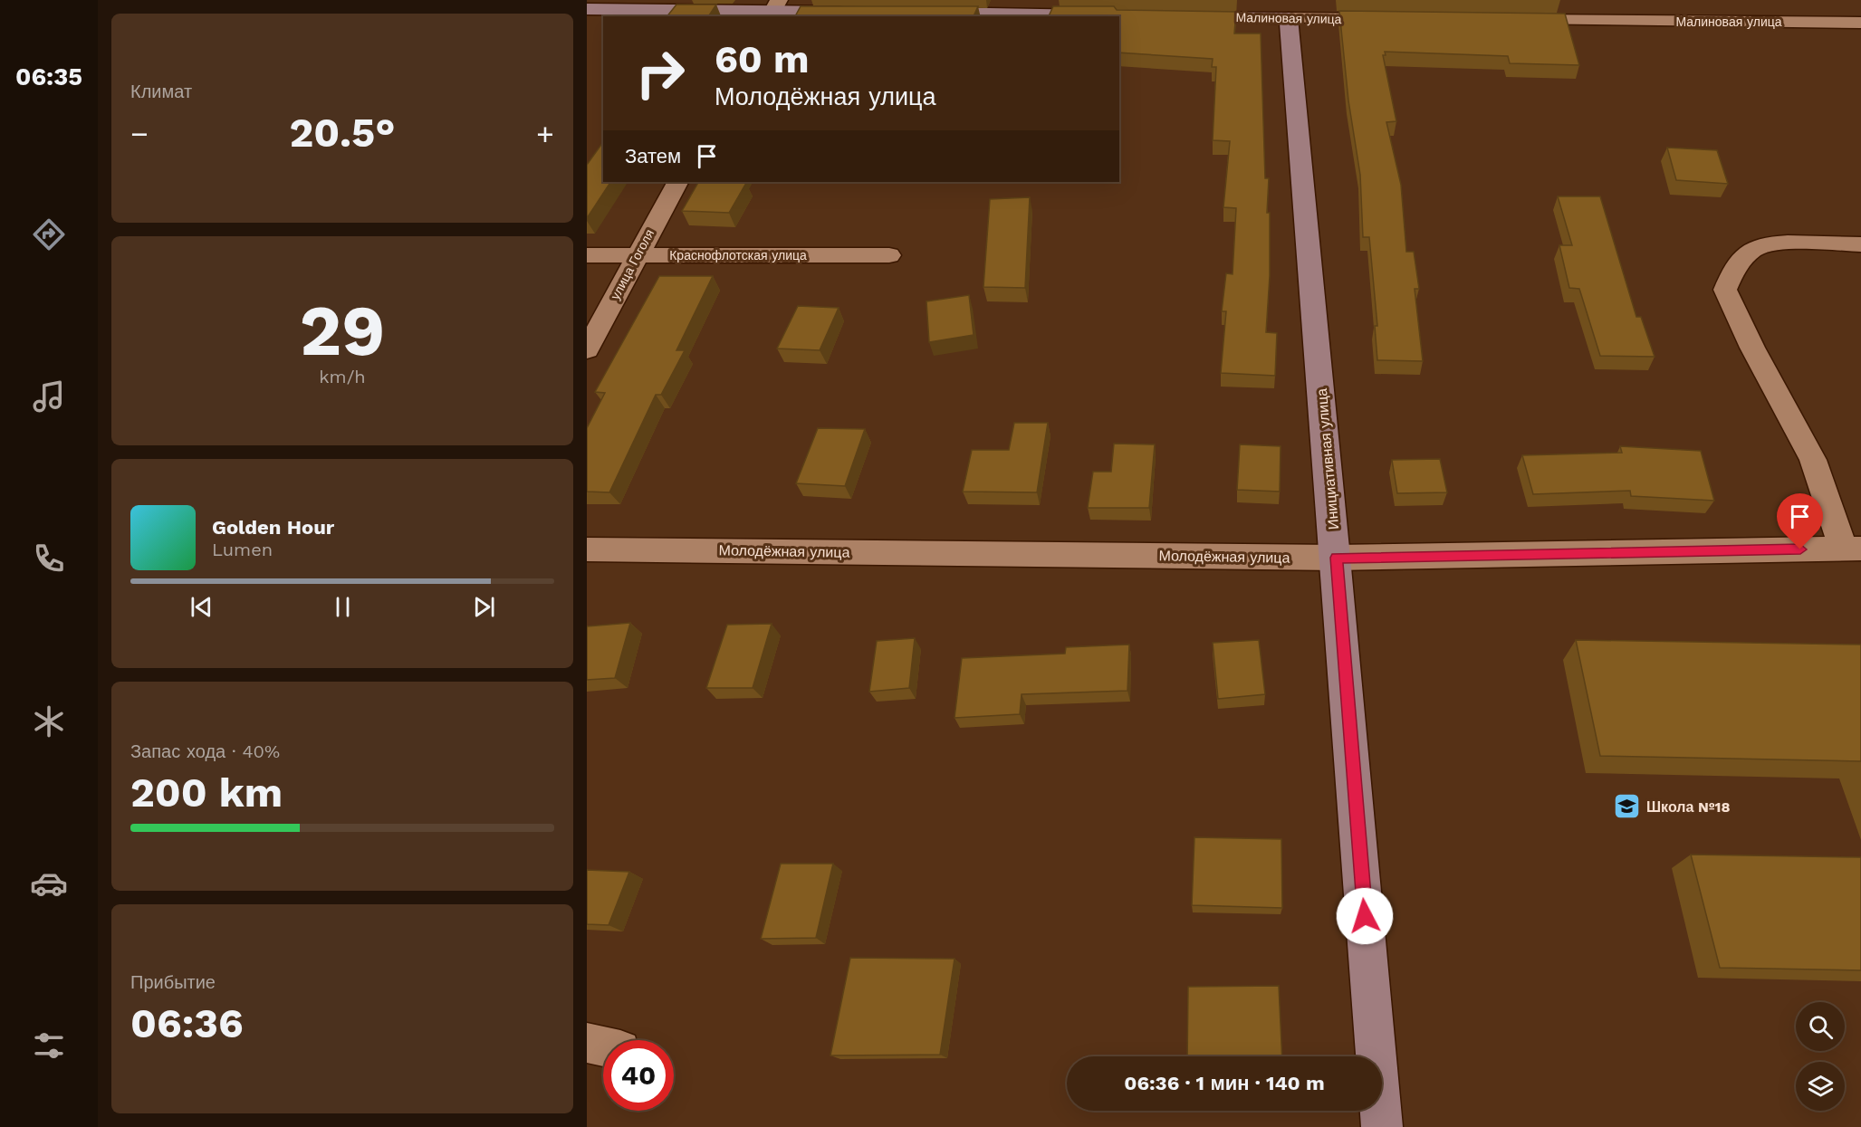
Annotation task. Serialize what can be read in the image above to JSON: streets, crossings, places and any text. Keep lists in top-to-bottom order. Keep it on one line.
{"streets":{"street":["Малиновая улица","Краснофлотская улица","улица Гоголя","Инициативная улица","Молодёжная улица"]},"crossings":[["Малиновая улица","Инициативная улица"],["Краснофлотская улица","улица Гоголя"],["Инициативная улица","Молодёжная улица"]],"places":{"school or university":["Школа №18"]},"page":{"tabs":"06:35","tile":["Климат",["29","km/h"],["Запас хода · 40%","200 km"],["Прибытие","06:36"]],"turn":["60 m","Молодёжная улица"],"heat":["−","20.5°","+"],"then":"Затем","song":["Golden Hour","Lumen"],"limit":"40","trip":"06:36 · 1 мин · 140 m"}}
